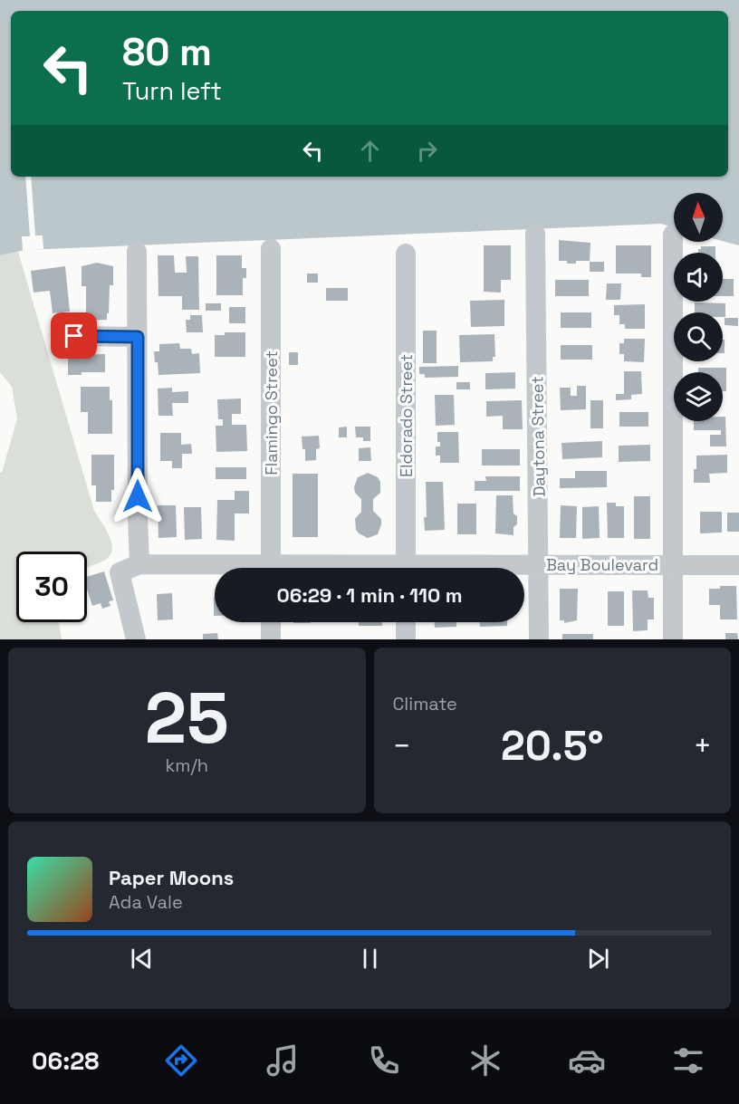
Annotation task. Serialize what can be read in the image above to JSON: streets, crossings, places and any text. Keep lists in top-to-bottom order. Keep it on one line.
{"streets":{"street":["Flamingo Street","Eldorado Street","Daytona Street","Bay Boulevard"]},"crossings":[["Daytona Street","Bay Boulevard"]],"north":"top","page":{"turn":["80 m","Turn left"],"limit":"30","trip":"06:29 · 1 min · 110 m","tile":[["25","km/h"],"Climate"],"heat":["−","20.5°","+"],"song":["Paper Moons","Ada Vale"],"tabs":"06:28"}}
